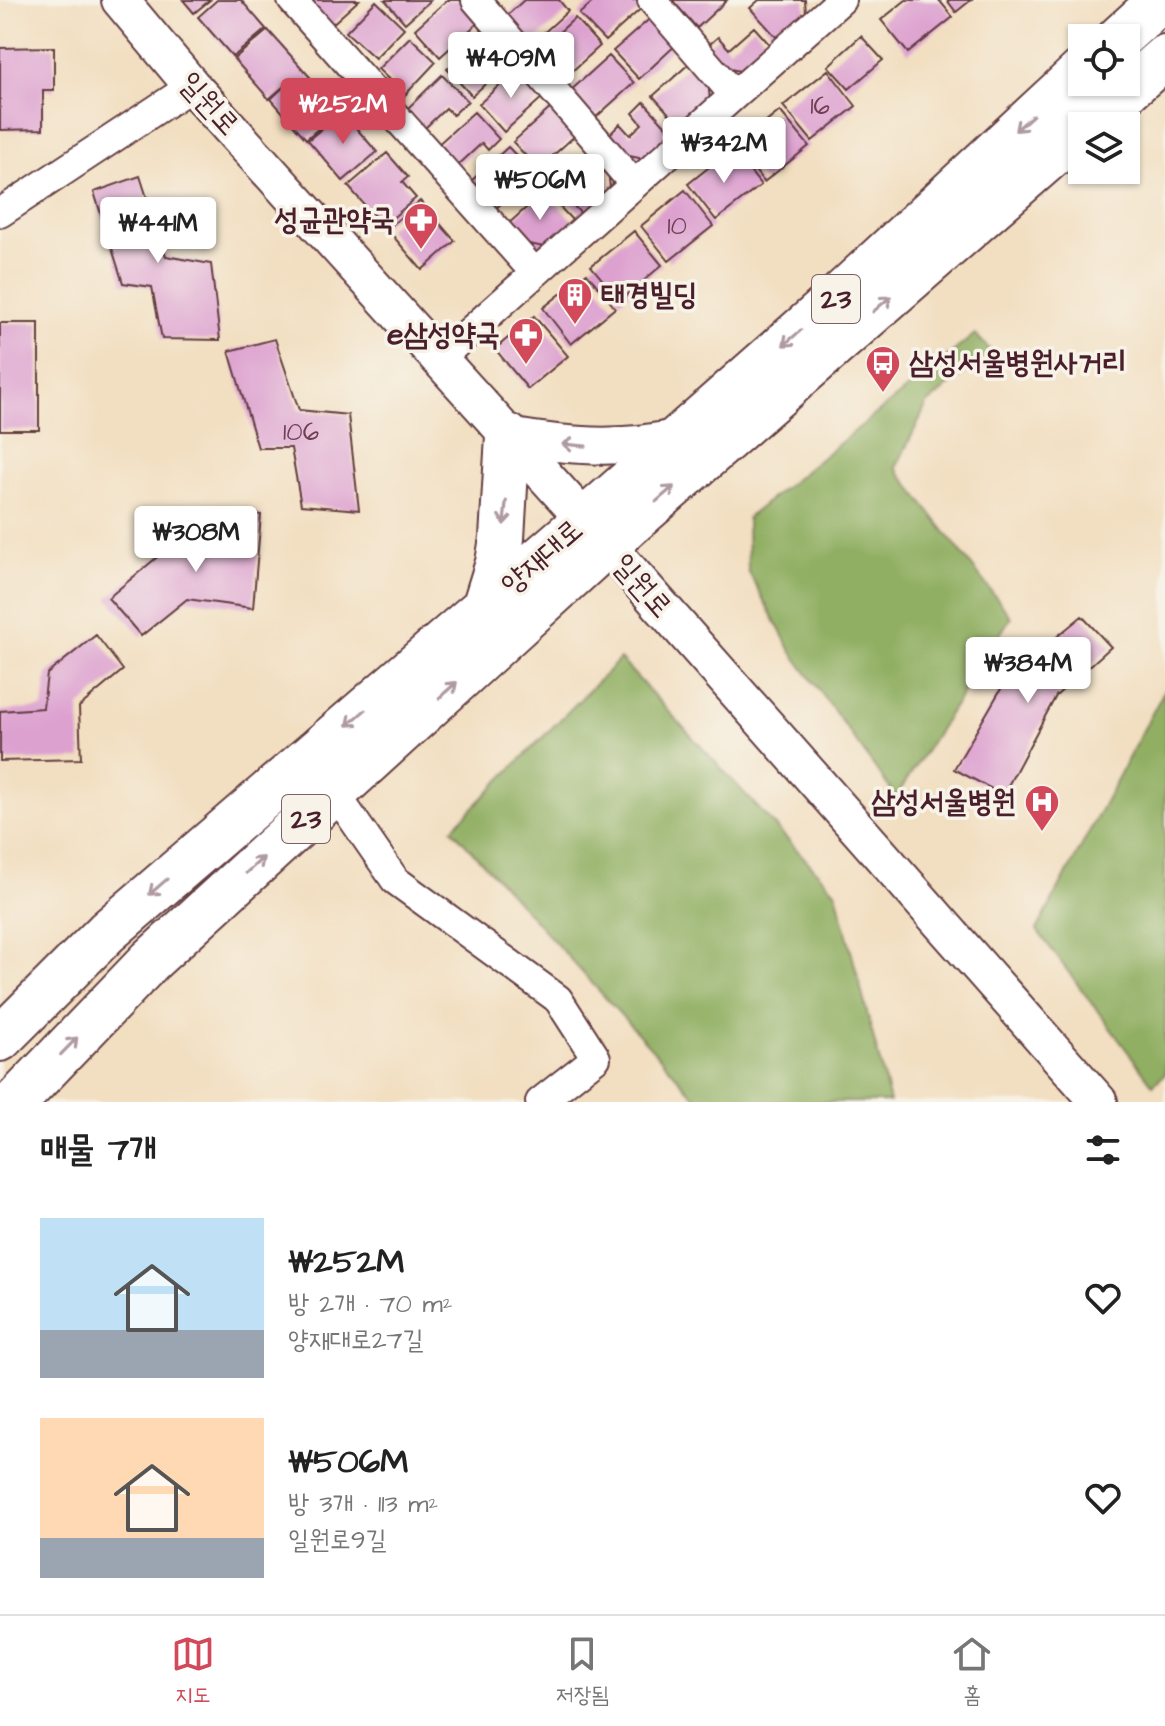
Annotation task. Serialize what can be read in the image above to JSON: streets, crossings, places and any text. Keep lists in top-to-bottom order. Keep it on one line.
{"streets":{"main road":["23","양재대로"],"street":["일원로"]},"crossings":[["일원로","양재대로"]],"places":{"pharmacy":["성균관약국","e삼성약국"],"building":["태경빌딩"],"bus stop":["삼성서울병원사거리"],"hospital":["삼성서울병원"]},"house_numbers":["16","10","106"],"page":{"price":["₩409M","₩252M","₩342M","₩506M","₩441M","₩308M","₩384M"],"heading":"매물 7개","list":[{"name":"₩252M","note":"방 2개 · 70 m² · 양재대로27길"},{"name":"₩506M","note":"방 3개 · 113 m² · 일원로9길"}],"tabs":["지도","저장됨","홈"]}}
